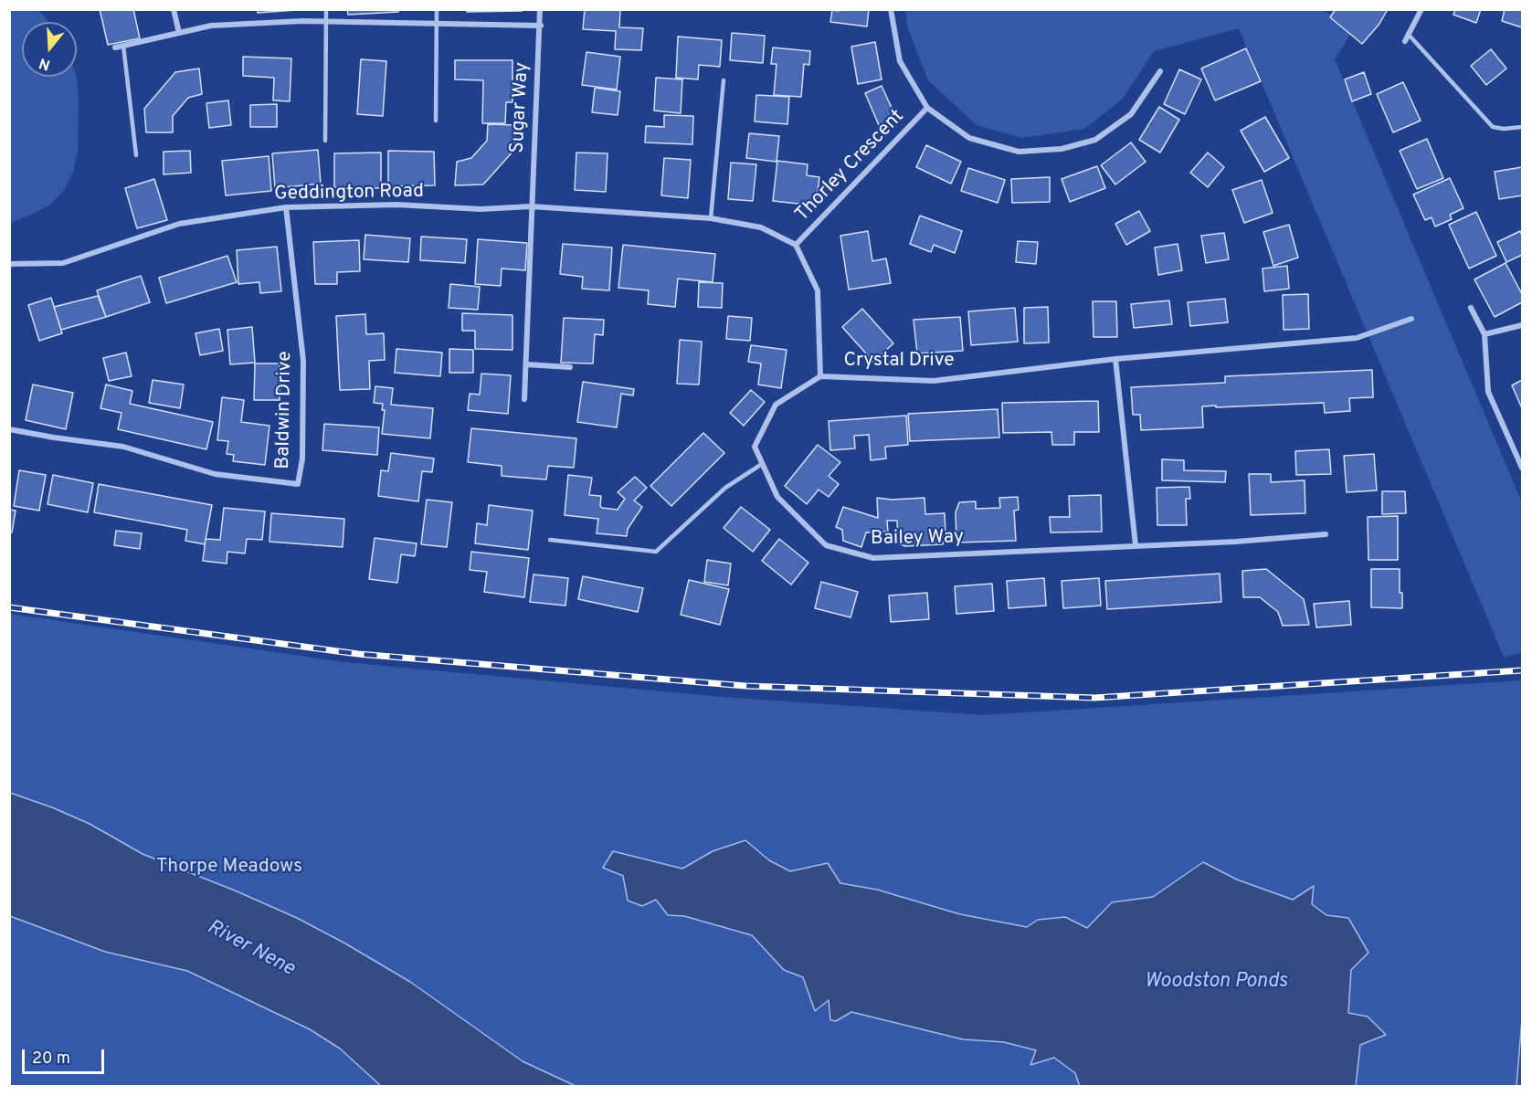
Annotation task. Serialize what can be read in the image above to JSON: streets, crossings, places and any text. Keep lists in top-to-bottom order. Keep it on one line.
{"streets":{"street":["Sugar Way","Thorley Crescent","Geddington Road","Crystal Drive","Baldwin Drive","Bailey Way"]},"crossings":[["Sugar Way","Geddington Road"],["Thorley Crescent","Crystal Drive"],["Geddington Road","Baldwin Drive"],["Crystal Drive","Bailey Way"]],"water":["River Nene","Woodston Ponds"],"parks":["Thorpe Meadows"],"scale_bar":"20 m","north":"bottom"}
